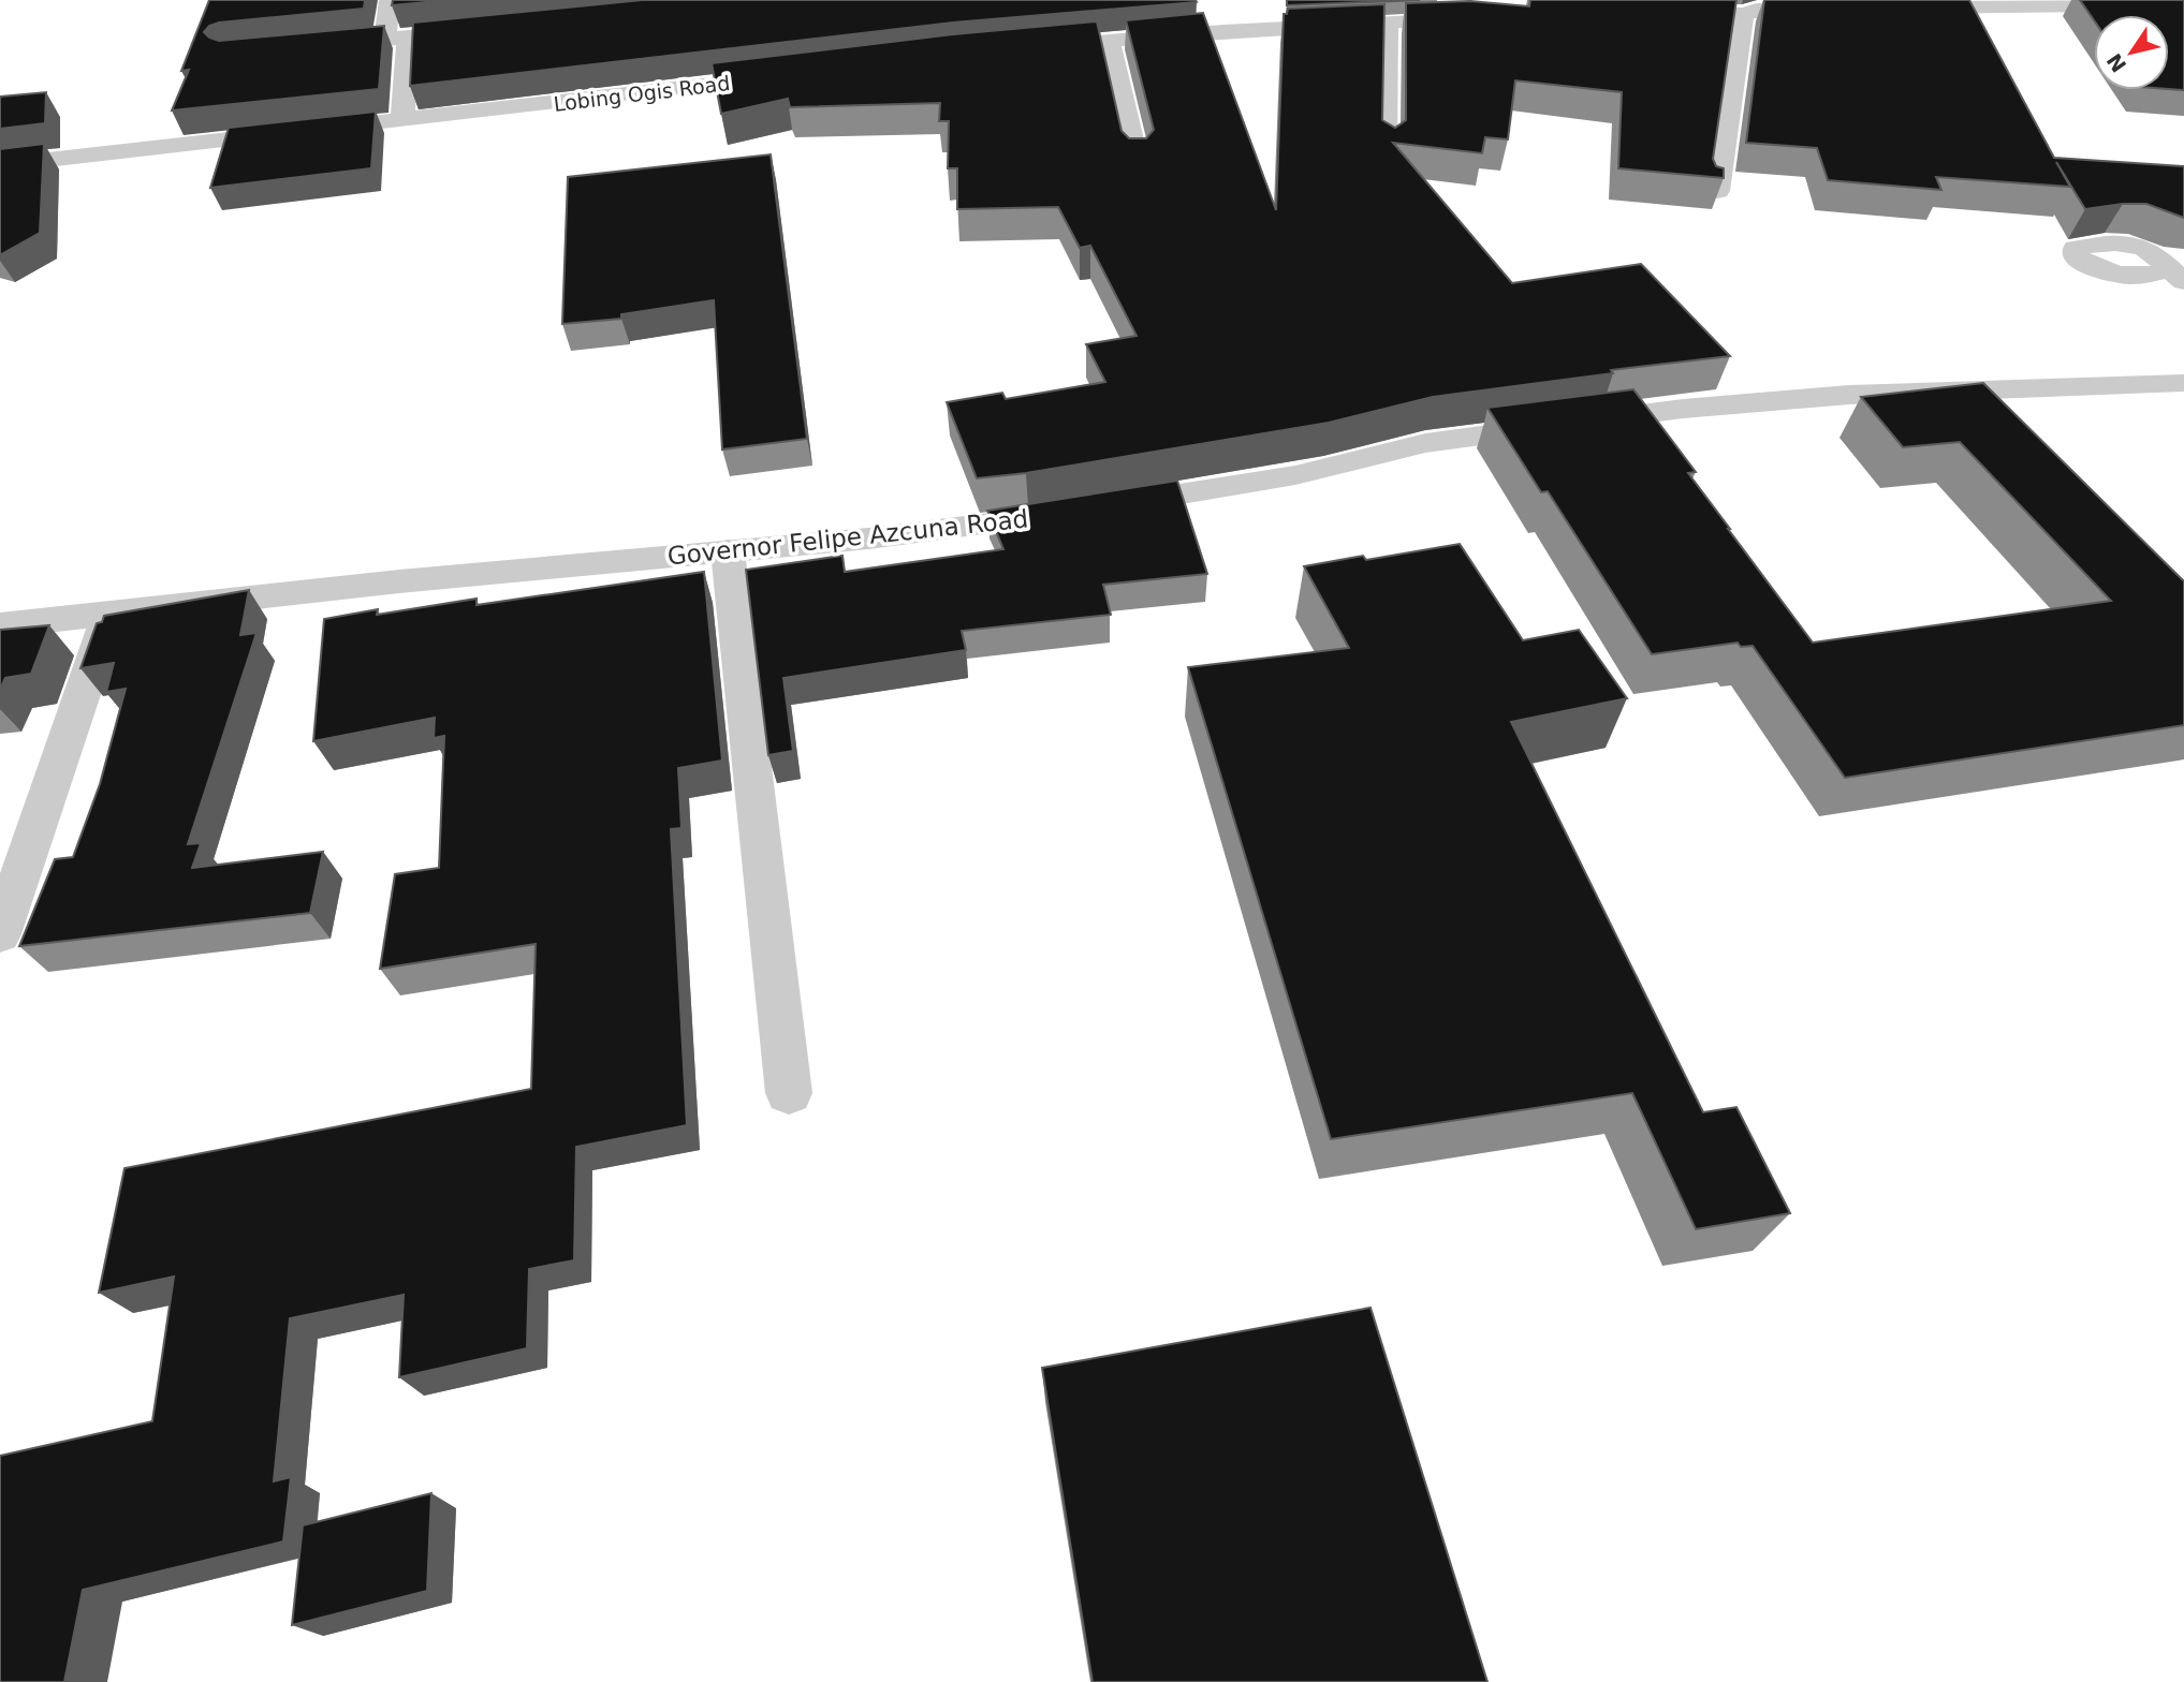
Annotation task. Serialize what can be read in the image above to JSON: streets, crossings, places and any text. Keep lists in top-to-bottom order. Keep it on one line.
{"streets":{"street":["Lobing Ogis Road","Governor Felipe Azcuna Road"]},"north":"bottom left"}
